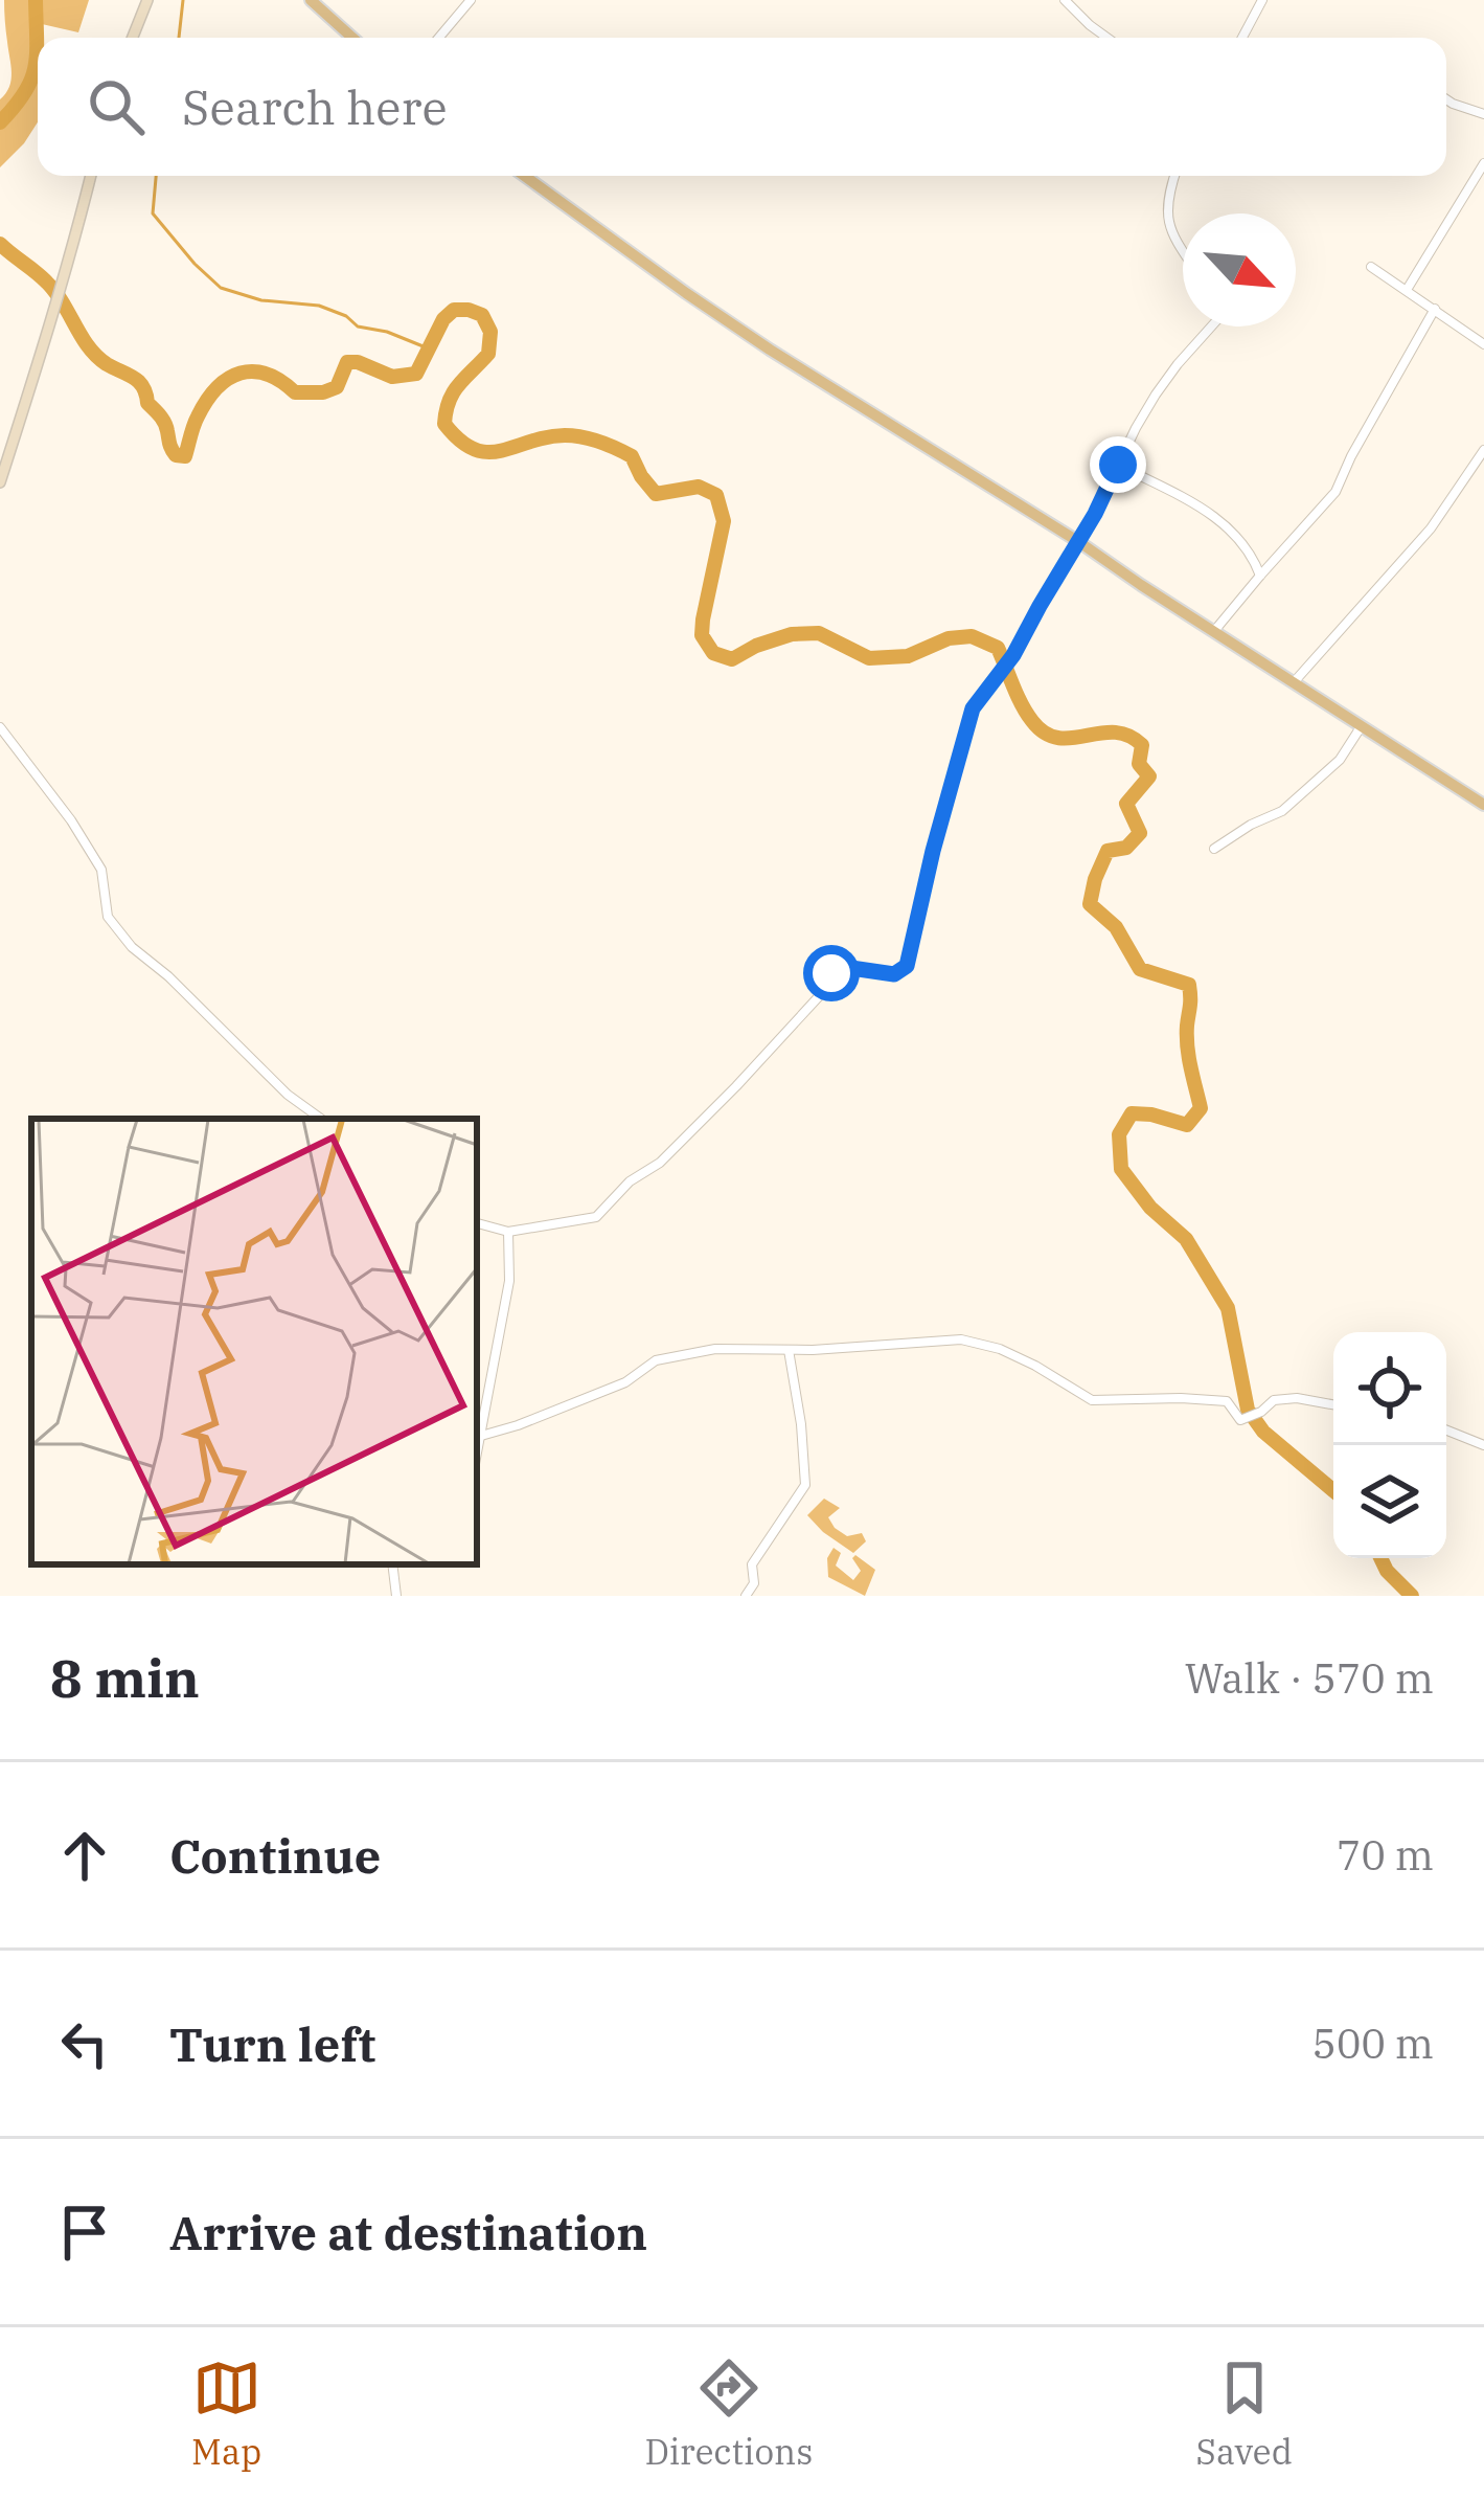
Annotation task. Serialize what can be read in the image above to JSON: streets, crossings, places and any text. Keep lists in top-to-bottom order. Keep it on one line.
{"north":"bottom right","page":{"search":"Search here","heading":["8 min","Walk · 570 m"],"list":[["Continue","70 m"],["Turn left","500 m"],"Arrive at destination"],"nav":["Map","Directions","Saved"]}}
